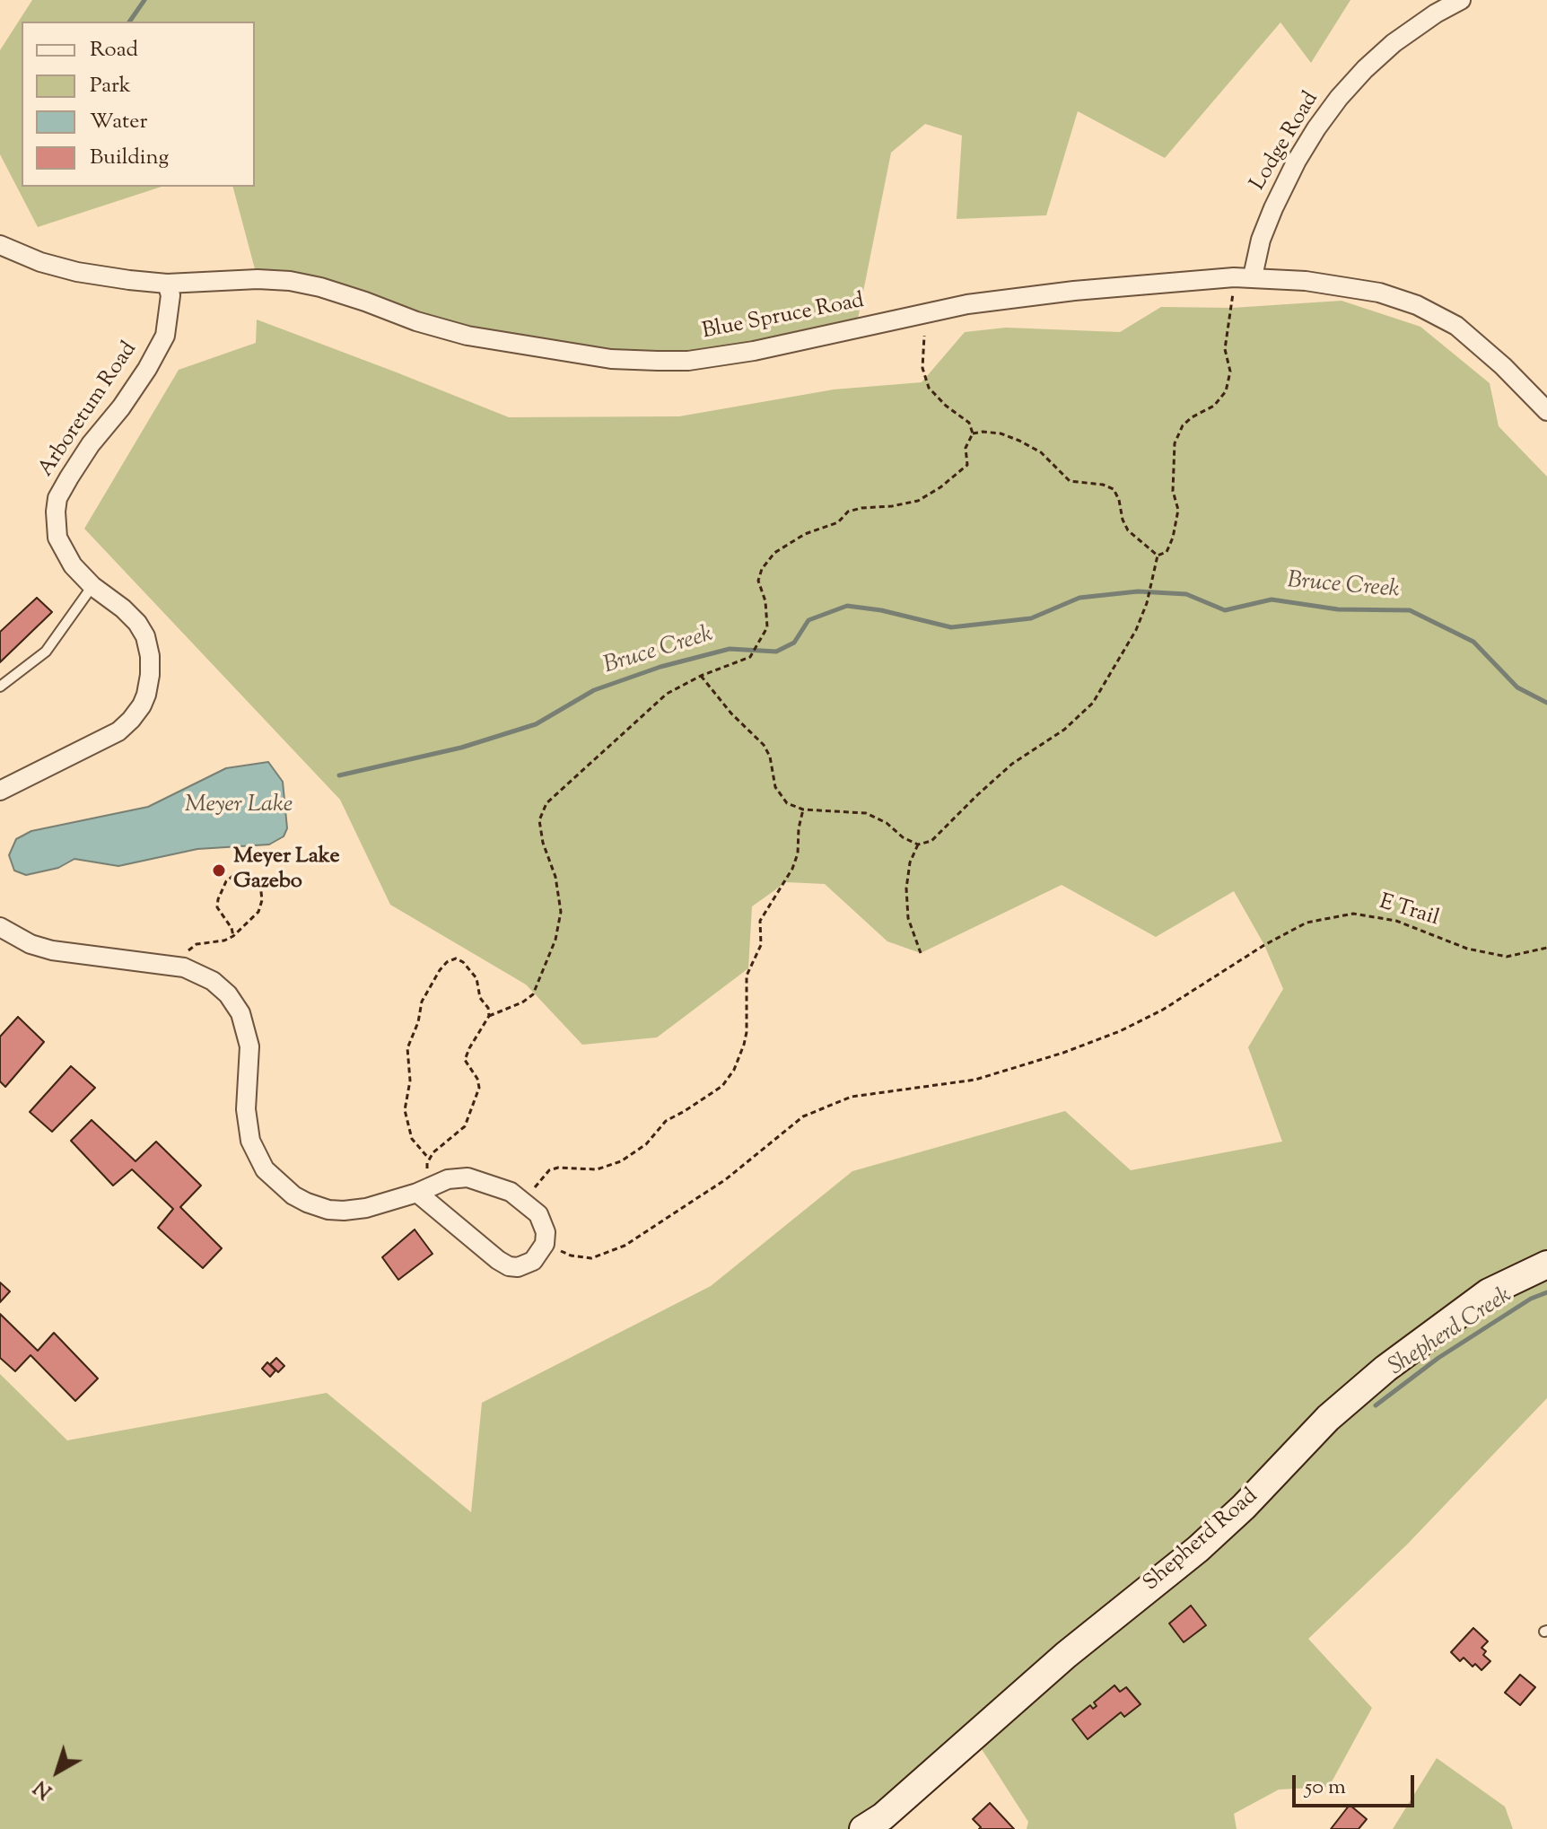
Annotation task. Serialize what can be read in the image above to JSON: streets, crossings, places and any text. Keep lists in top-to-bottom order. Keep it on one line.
{"streets":{"street":["Lodge Road","Blue Spruce Road","Arboretum Road","Shepherd Road"],"path":["E Trail"]},"crossings":[["Lodge Road","Blue Spruce Road"],["Blue Spruce Road","Arboretum Road"]],"water":["Bruce Creek","Meyer Lake","Shepherd Creek"],"places":["Meyer Lake Gazebo"],"legend":["Road","Park","Water","Building"],"scale_bar":"50 m","north":"bottom left"}
